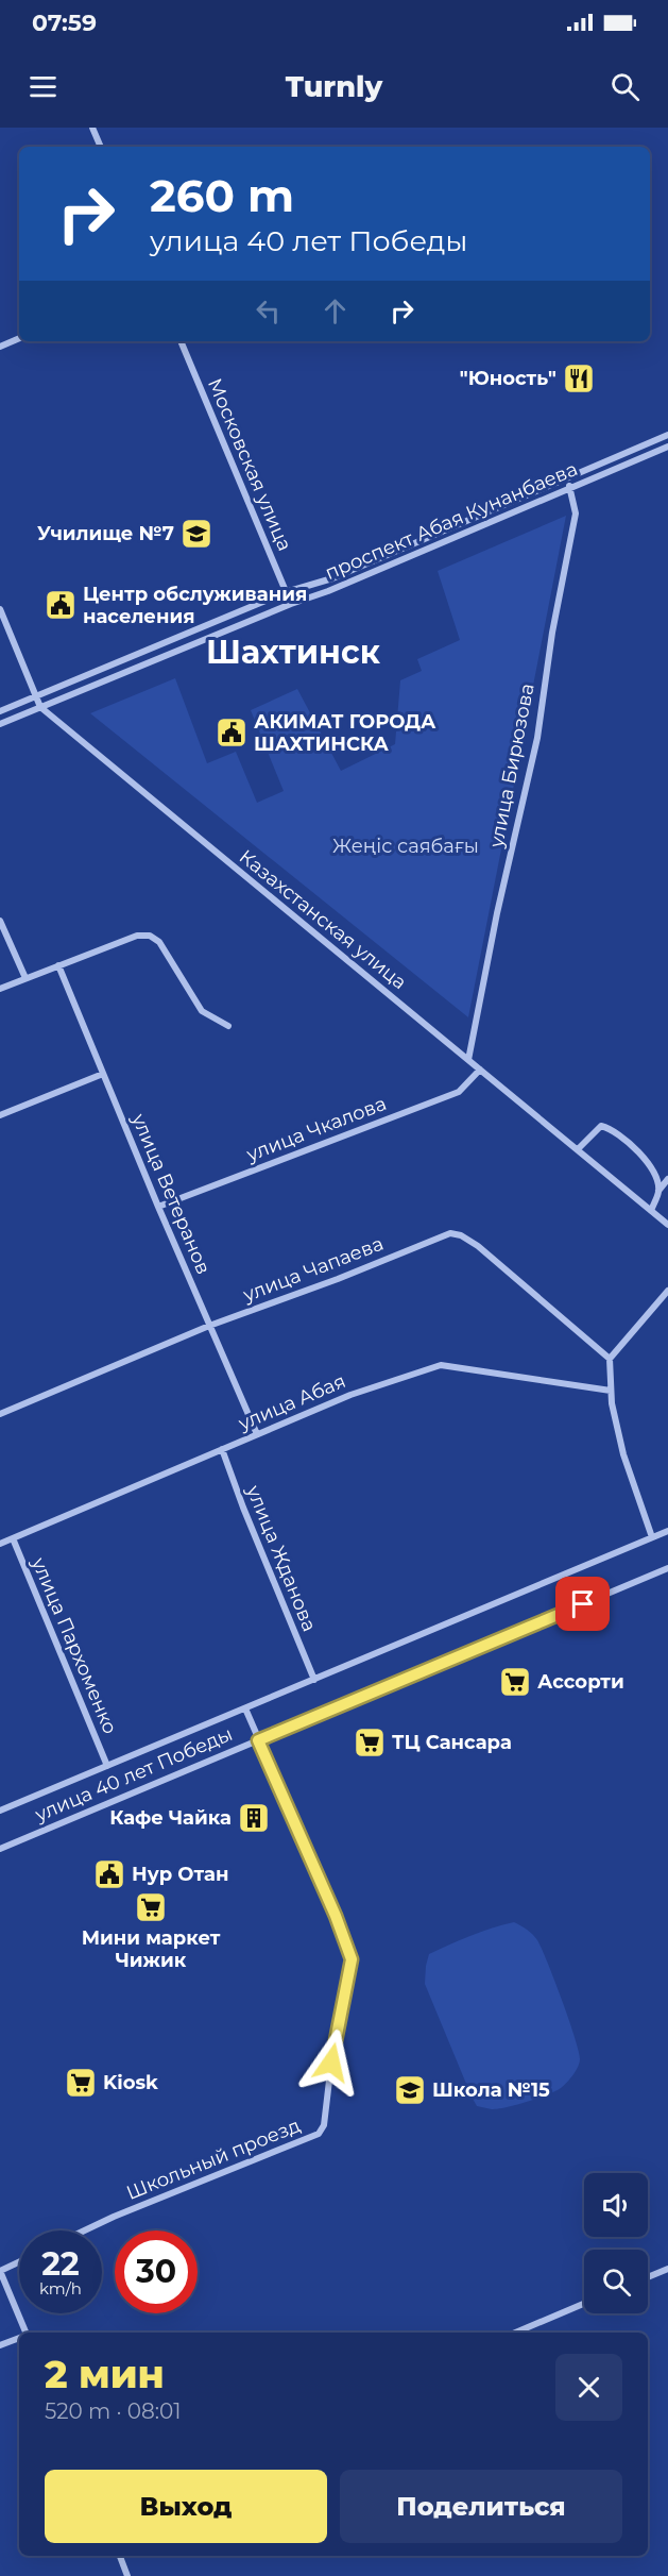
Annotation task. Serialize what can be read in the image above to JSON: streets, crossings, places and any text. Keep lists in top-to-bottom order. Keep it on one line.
{"streets":{"street":["Московская улица","проспект Абая Кунанбаева","улица Бирюзова","Казахстанская улица","улица Чкалова","улица Ветеранов","улица Чапаева","улица Абая","улица Жданова","улица Пархоменко","улица 40 лет Победы","Школьный проезд"]},"crossings":[["Московская улица","проспект Абая Кунанбаева"],["проспект Абая Кунанбаева","улица Бирюзова"],["проспект Абая Кунанбаева","Казахстанская улица"],["улица Бирюзова","Казахстанская улица"],["Казахстанская улица","улица Чкалова"],["улица Чкалова","улица Ветеранов"],["улица Ветеранов","улица Чапаева"],["улица Ветеранов","улица Абая"],["улица Абая","улица Жданова"],["улица Абая","улица Пархоменко"],["улица Жданова","улица 40 лет Победы"],["улица Пархоменко","улица 40 лет Победы"],["улица 40 лет Победы","Школьный проезд"]],"districts":["Шахтинск"],"parks":["Жеңіс саябағы"],"places":{"restaurant":["\"Юность\""],"school or university":["Училище №7","Школа №15"],"public building":["Центр обслуживания населения","АКИМАТ ГОРОДА ШАХТИНСКА","Нур Отан"],"supermarket":["Ассорти","ТЦ Сансара","Мини маркет Чижик","Kiosk"],"building":["Кафе Чайка"]},"page":{"status":"07:59","header":"Turnly","turn":["260 m","улица 40 лет Победы"],"speed":"22 km/h","limit":"30","heading":["2 мин","520 m · 08:01"],"buttons":["Выход","Поделиться"]}}
